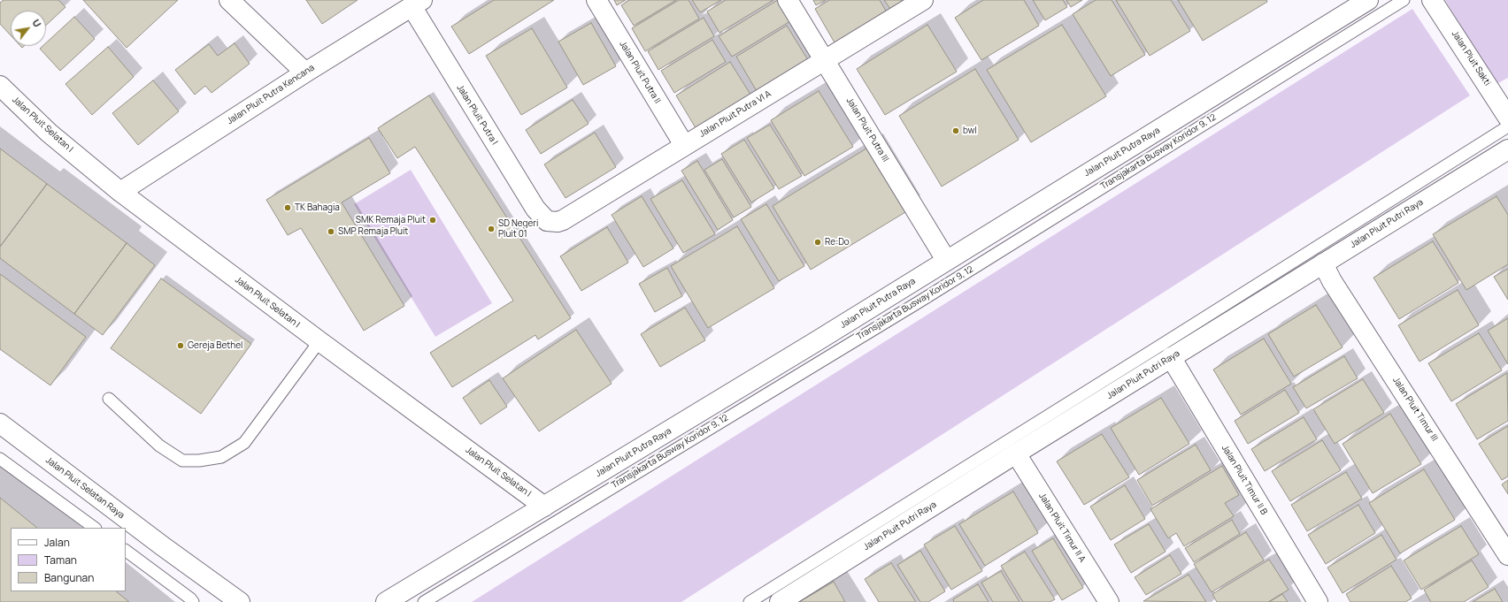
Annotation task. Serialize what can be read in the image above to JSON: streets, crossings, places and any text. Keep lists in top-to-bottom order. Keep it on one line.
{"streets":{"street":["Jalan Pluit Sakti","Jalan Pluit Putra II","Jalan Pluit Putra Kencana","Jalan Pluit Putra VI A","Jalan Pluit Putra I","Jalan Pluit Selatan I","Jalan Pluit Putra III","Jalan Pluit Putra Raya","Jalan Pluit Putri Raya","Jalan Pluit Timur III","Jalan Pluit Timur II B","Jalan Pluit Selatan Raya","Jalan Pluit Timur II A"],"lane":["Transjakarta Busway Koridor 9, 12"]},"crossings":[["Jalan Pluit Putra II","Jalan Pluit Putra VI A"],["Jalan Pluit Putra Kencana","Jalan Pluit Putra I"],["Jalan Pluit Putra Kencana","Jalan Pluit Selatan I"],["Jalan Pluit Putra VI A","Jalan Pluit Putra I"],["Jalan Pluit Putra VI A","Jalan Pluit Putra III"],["Jalan Pluit Selatan I","Jalan Pluit Putra Raya"],["Jalan Pluit Putra III","Jalan Pluit Putra Raya"],["Jalan Pluit Putri Raya","Jalan Pluit Timur III"],["Jalan Pluit Putri Raya","Jalan Pluit Timur II B"],["Jalan Pluit Putri Raya","Jalan Pluit Timur II A"]],"places":["bwl","TK Bahagia","SMK Remaja Pluit","SD Negeri Pluit 01","SMP Remaja Pluit","Re:Do","Gereja Bethel"],"legend":["Jalan","Taman","Bangunan"],"north":"top right"}
